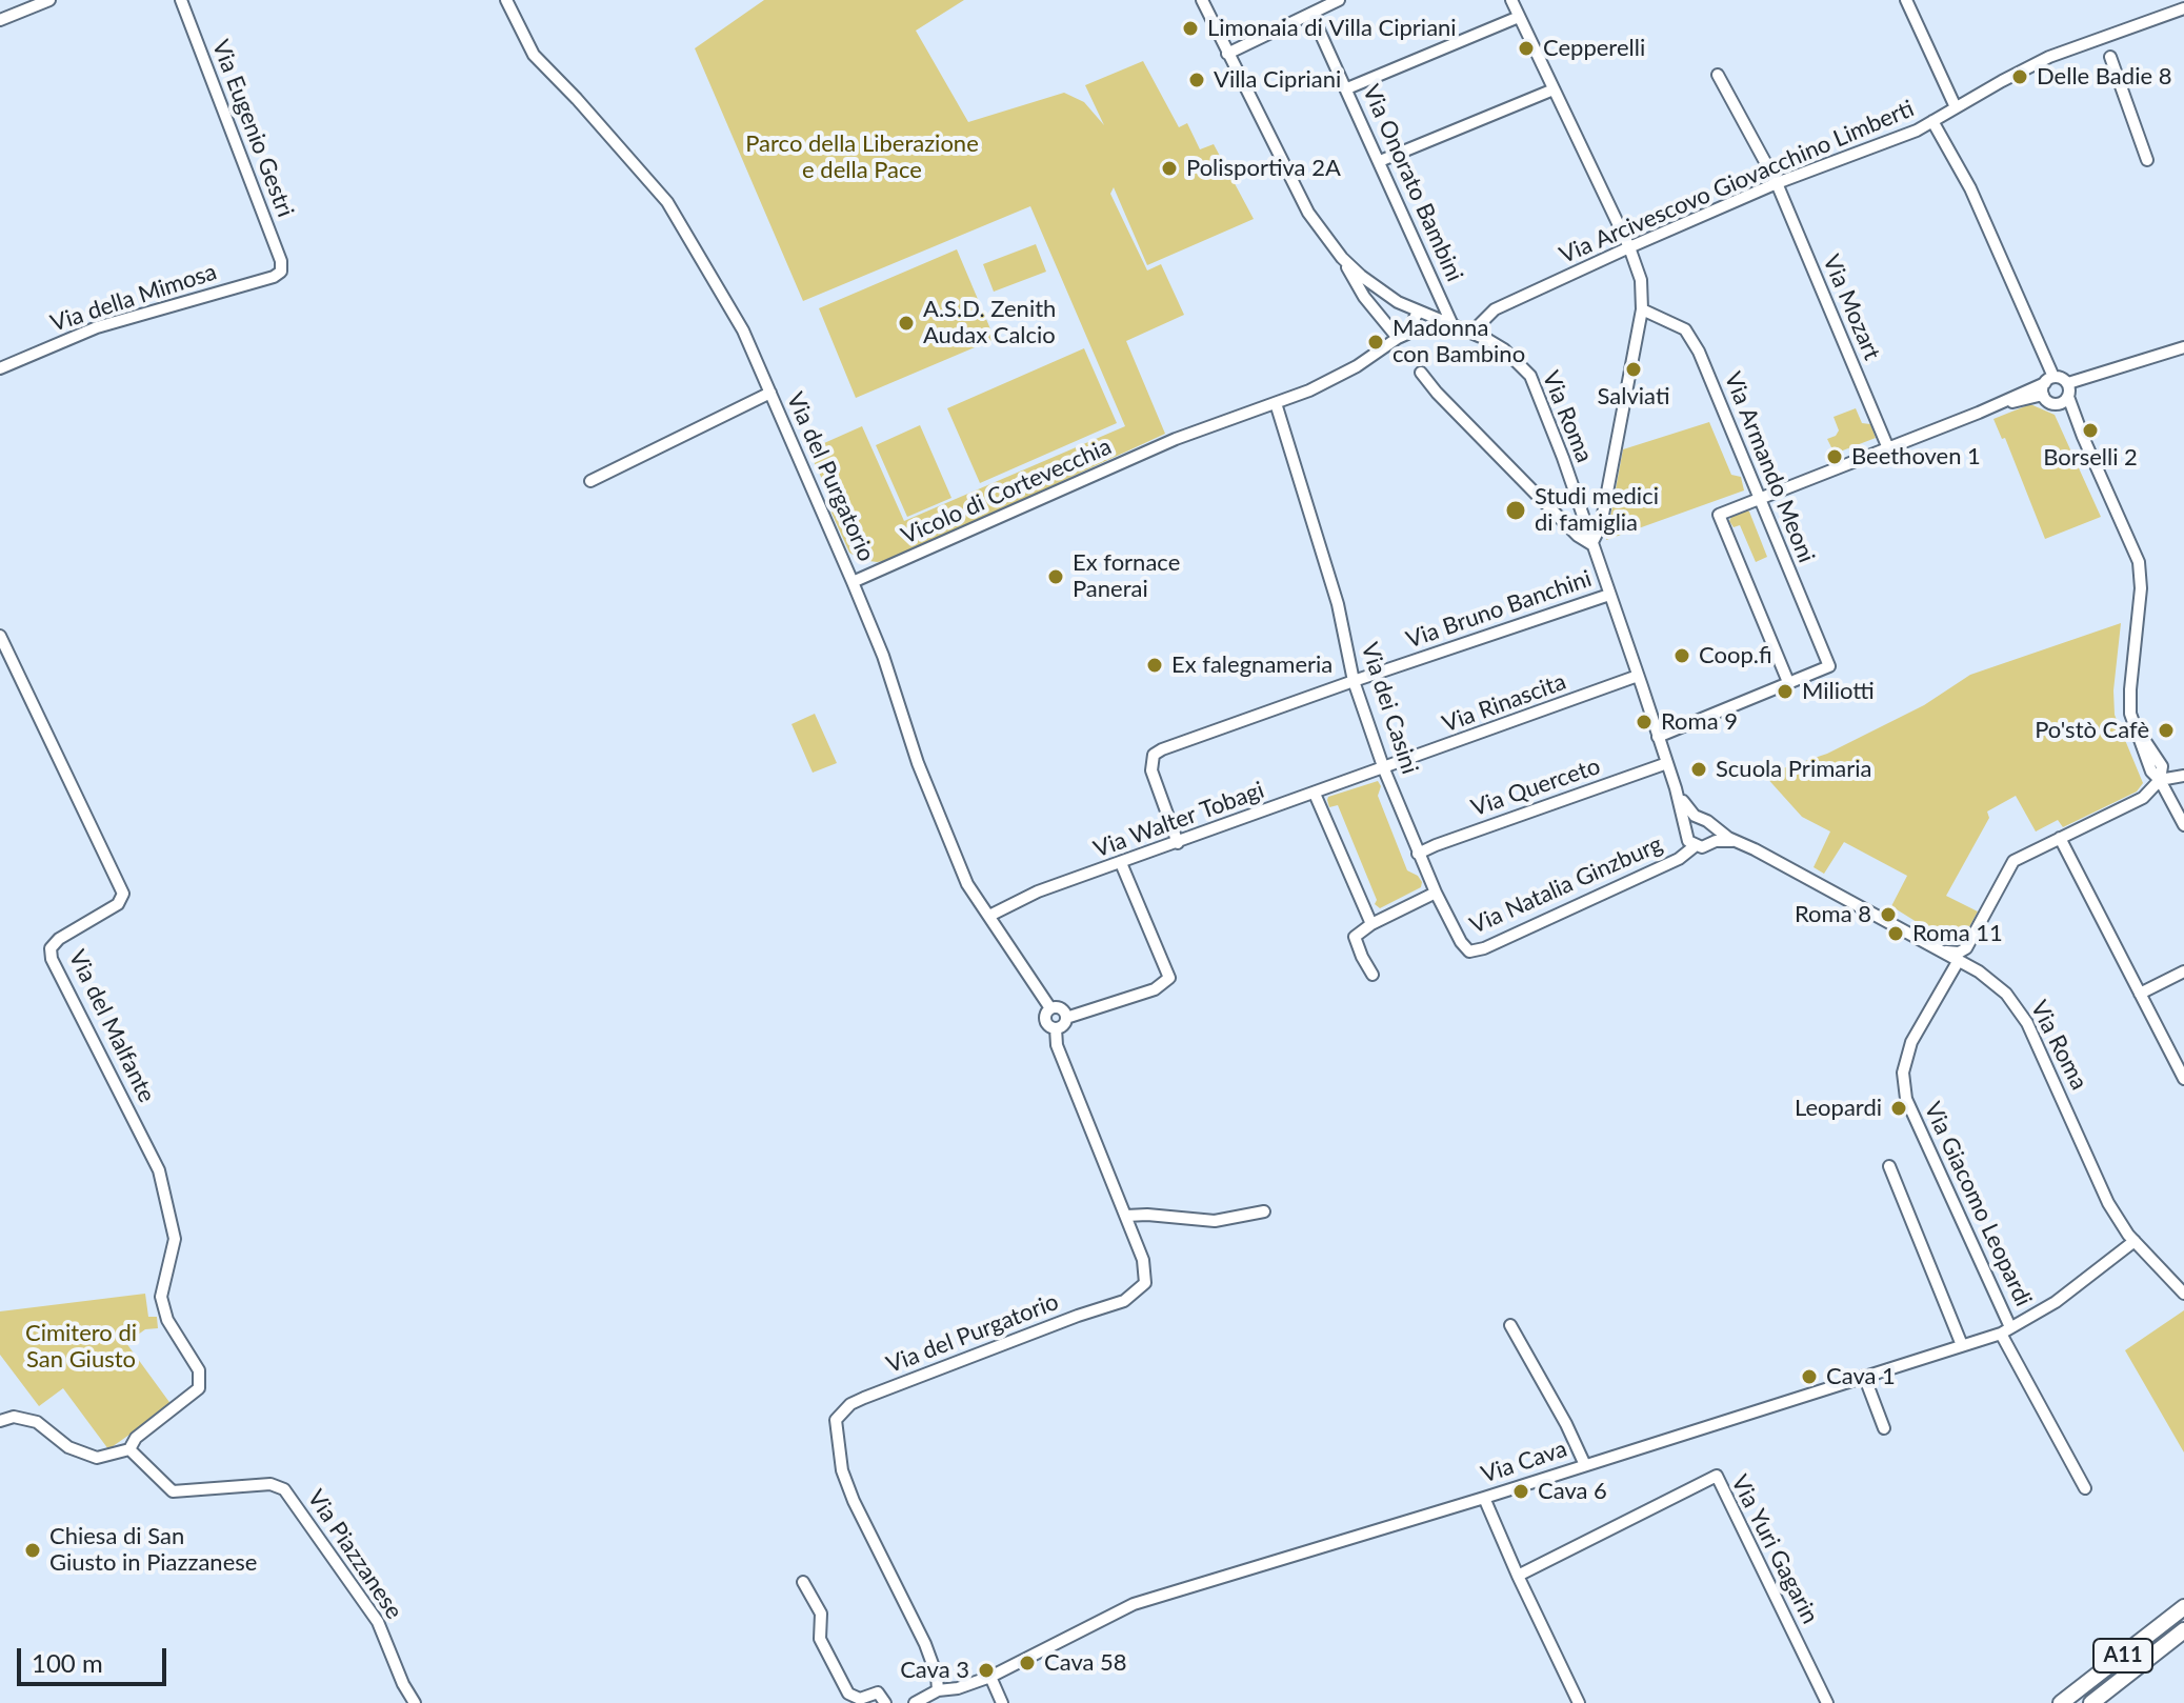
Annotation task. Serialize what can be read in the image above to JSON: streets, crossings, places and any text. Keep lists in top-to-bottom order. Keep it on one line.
{"streets":{"highway":["A11"],"street":["Via Eugenio Gestri","Via Arcivescovo Giovacchino Limberti","Via Onorato Bambini","Via della Mimosa","Via Mozart","Via Roma","Via Armando Meoni","Via del Purgatorio","Vicolo di Cortevecchia","Via Bruno Banchini","Via Rinascita","Via dei Casini","Via Querceto","Via Walter Tobagi","Via Natalia Ginzburg","Via del Malfante","Via Giacomo Leopardi","Via Cava","Via Yuri Gagarin","Via Piazzanese"]},"crossings":[["Via Eugenio Gestri","Via della Mimosa"],["Via Arcivescovo Giovacchino Limberti","Via Mozart"],["Via Arcivescovo Giovacchino Limberti","Via Roma"],["Via Onorato Bambini","Via Roma"],["Via Roma","Via Bruno Banchini"],["Via Roma","Via Rinascita"],["Via Roma","Via Querceto"],["Via Roma","Via Natalia Ginzburg"],["Via Roma","Via Giacomo Leopardi"],["Via Roma","Via Cava"],["Via del Purgatorio","Vicolo di Cortevecchia"],["Via del Purgatorio","Via Walter Tobagi"],["Via del Purgatorio","Via Cava"],["Vicolo di Cortevecchia","Via dei Casini"],["Via Bruno Banchini","Via dei Casini"],["Via Bruno Banchini","Via Walter Tobagi"],["Via Rinascita","Via dei Casini"],["Via Rinascita","Via Walter Tobagi"],["Via dei Casini","Via Querceto"],["Via dei Casini","Via Walter Tobagi"],["Via dei Casini","Via Natalia Ginzburg"],["Via del Malfante","Via Piazzanese"],["Via Giacomo Leopardi","Via Cava"]],"parks":["Parco della Liberazione e della Pace","Cimitero di San Giusto"],"places":["Limonaia di Villa Cipriani","Cepperelli","Delle Badie 8","Villa Cipriani","Polisportiva 2A","A.S.D. Zenith Audax Calcio","Madonna con Bambino","Salviati","Borselli 2","Beethoven 1","Studi medici di famiglia","Ex fornace Panerai","Coop.fi","Ex falegnameria","Miliotti","Roma 9","Po'stò Cafè","Scuola Primaria","Roma 8","Roma 11","Leopardi","Cava 1","Cava 6","Chiesa di San Giusto in Piazzanese","Cava 58","Cava 3"],"scale_bar":"100 m"}
